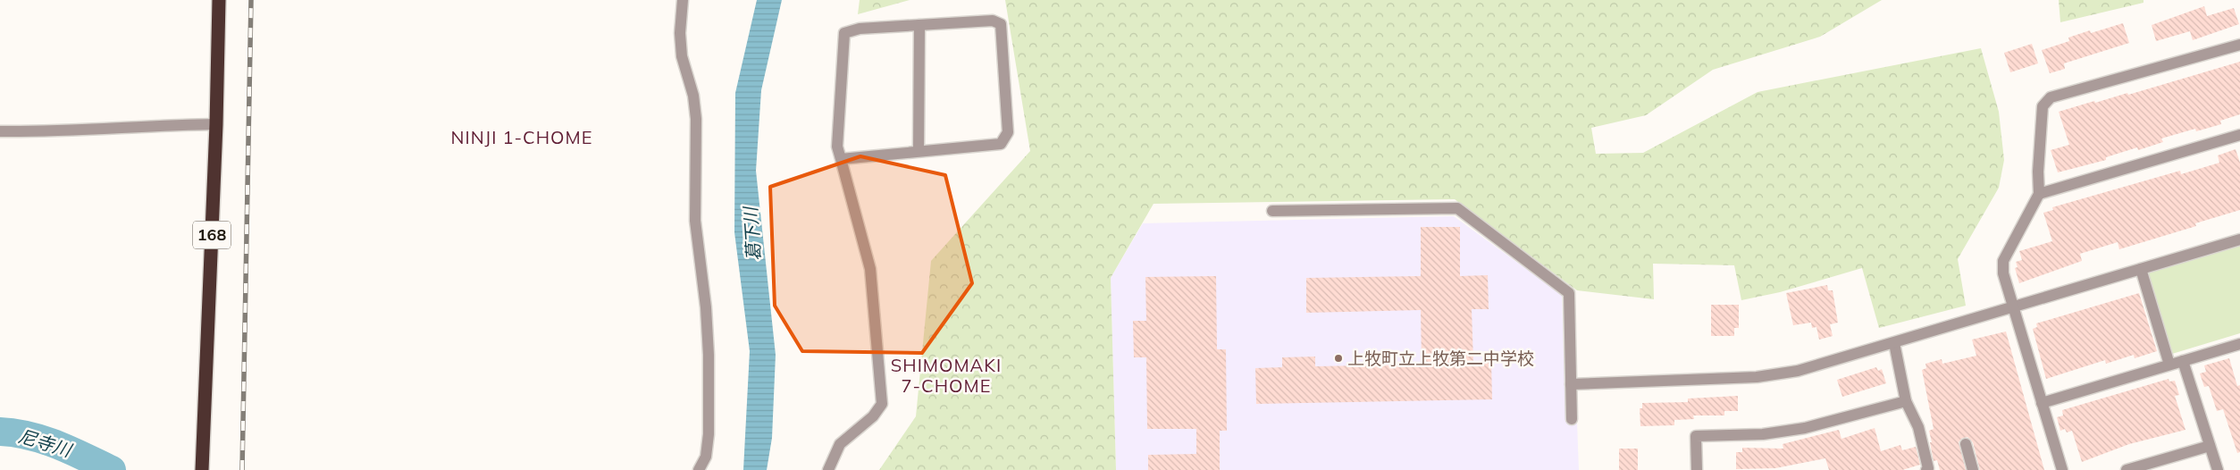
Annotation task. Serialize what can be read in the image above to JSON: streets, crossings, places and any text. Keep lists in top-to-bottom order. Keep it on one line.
{"streets":{"highway":["168"]},"districts":["NINJI 1-CHOME","SHIMOMAKI 7-CHOME"],"water":["葛下川","尼寺川"],"places":["上牧町立上牧第二中学校"]}
